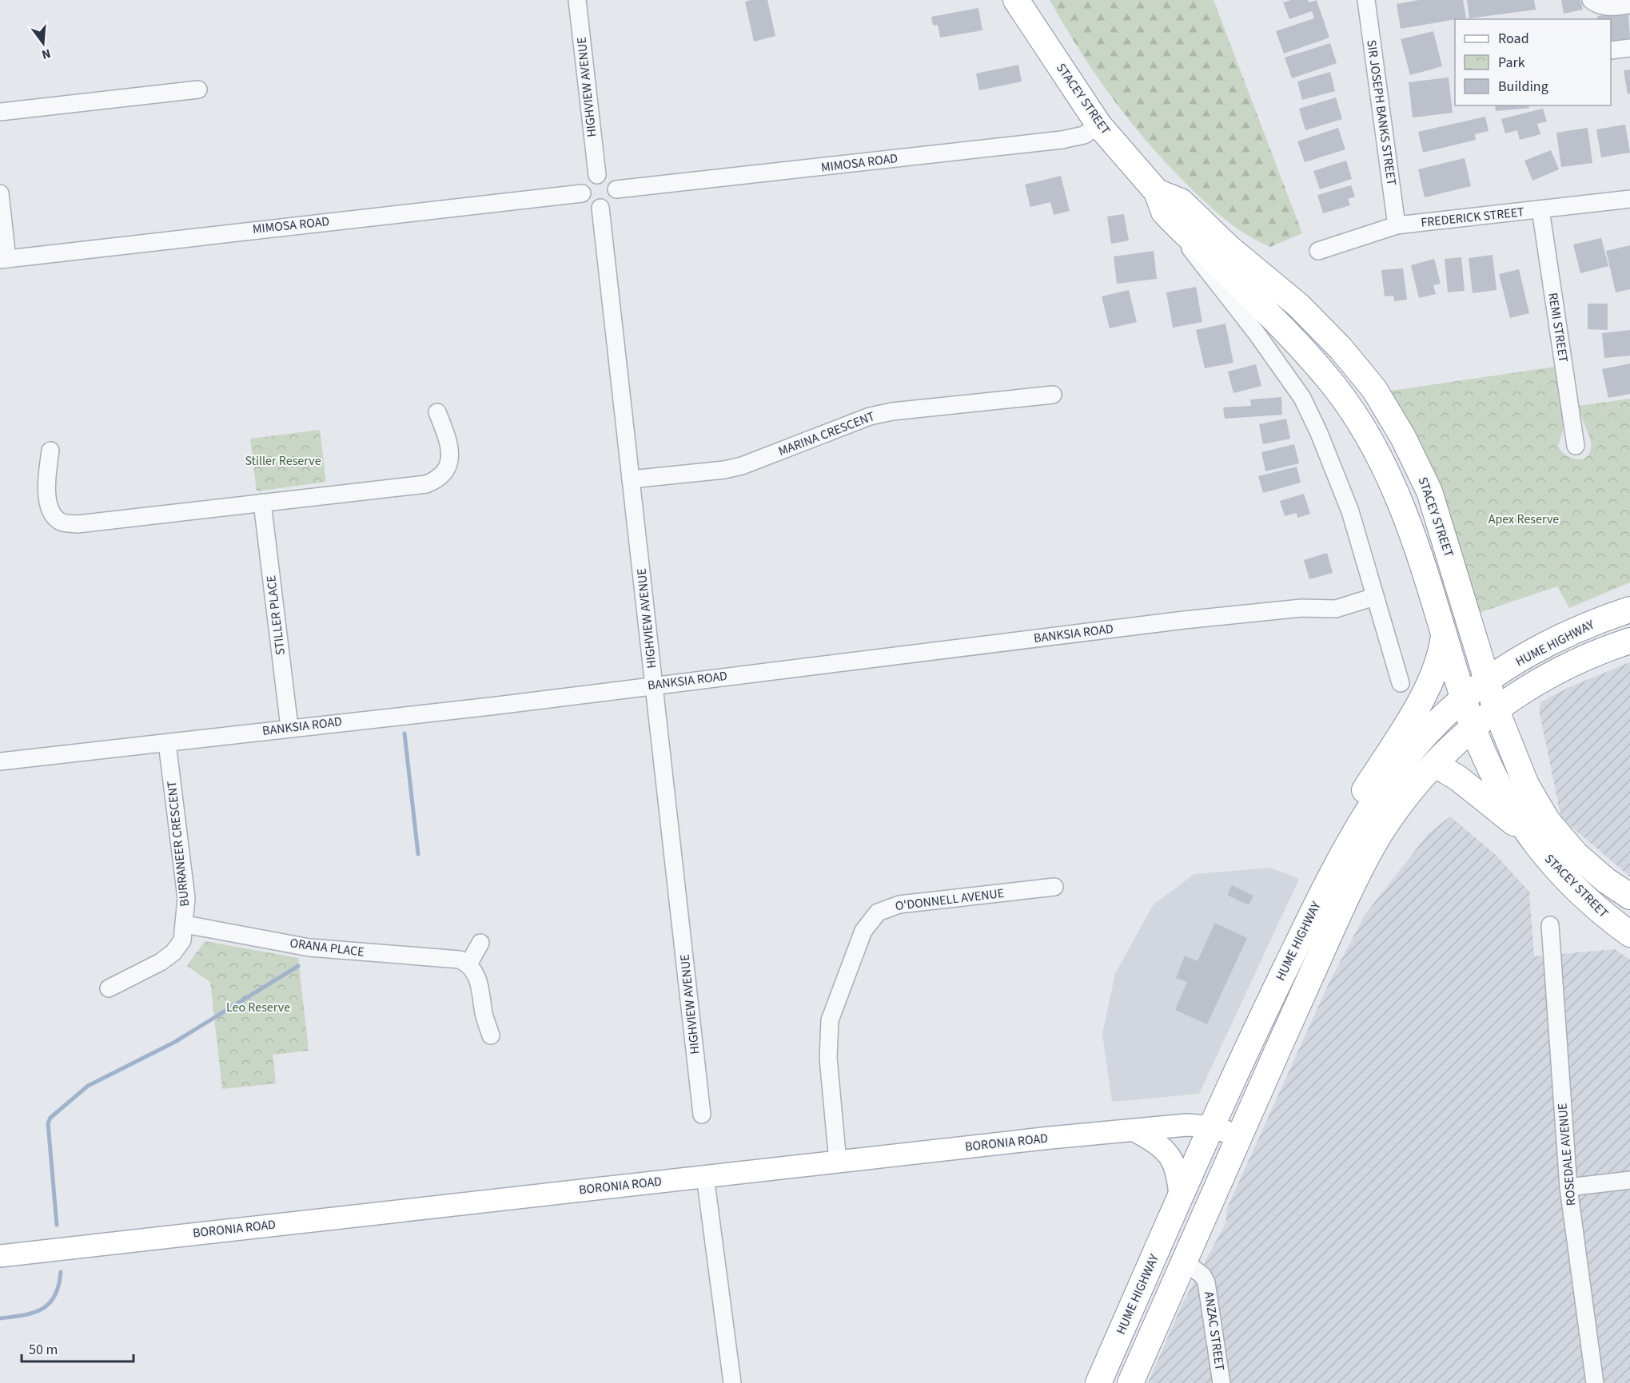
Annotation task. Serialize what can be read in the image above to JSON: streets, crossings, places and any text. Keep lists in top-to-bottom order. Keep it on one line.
{"streets":{"highway":["STACEY STREET","HUME HIGHWAY"],"main road":["BORONIA ROAD"],"street":["HIGHVIEW AVENUE","SIR JOSEPH BANKS STREET","MIMOSA ROAD","FREDERICK STREET","REMI STREET","MARINA CRESCENT","STILLER PLACE","BANKSIA ROAD","BURRANEER CRESCENT","O'DONNELL AVENUE","ORANA PLACE","ROSEDALE AVENUE","ANZAC STREET"]},"crossings":[["HIGHVIEW AVENUE","MIMOSA ROAD"],["HIGHVIEW AVENUE","MARINA CRESCENT"],["HIGHVIEW AVENUE","BANKSIA ROAD"],["STACEY STREET","MIMOSA ROAD"],["STACEY STREET","BANKSIA ROAD"],["STACEY STREET","HUME HIGHWAY"],["SIR JOSEPH BANKS STREET","FREDERICK STREET"],["FREDERICK STREET","REMI STREET"],["STILLER PLACE","BANKSIA ROAD"],["BANKSIA ROAD","BURRANEER CRESCENT"],["HUME HIGHWAY","BORONIA ROAD"],["HUME HIGHWAY","ANZAC STREET"],["BURRANEER CRESCENT","ORANA PLACE"],["O'DONNELL AVENUE","BORONIA ROAD"]],"parks":["Stiller Reserve","Apex Reserve","Leo Reserve"],"legend":["Road","Park","Building"],"scale_bar":"50 m","north":"bottom"}
